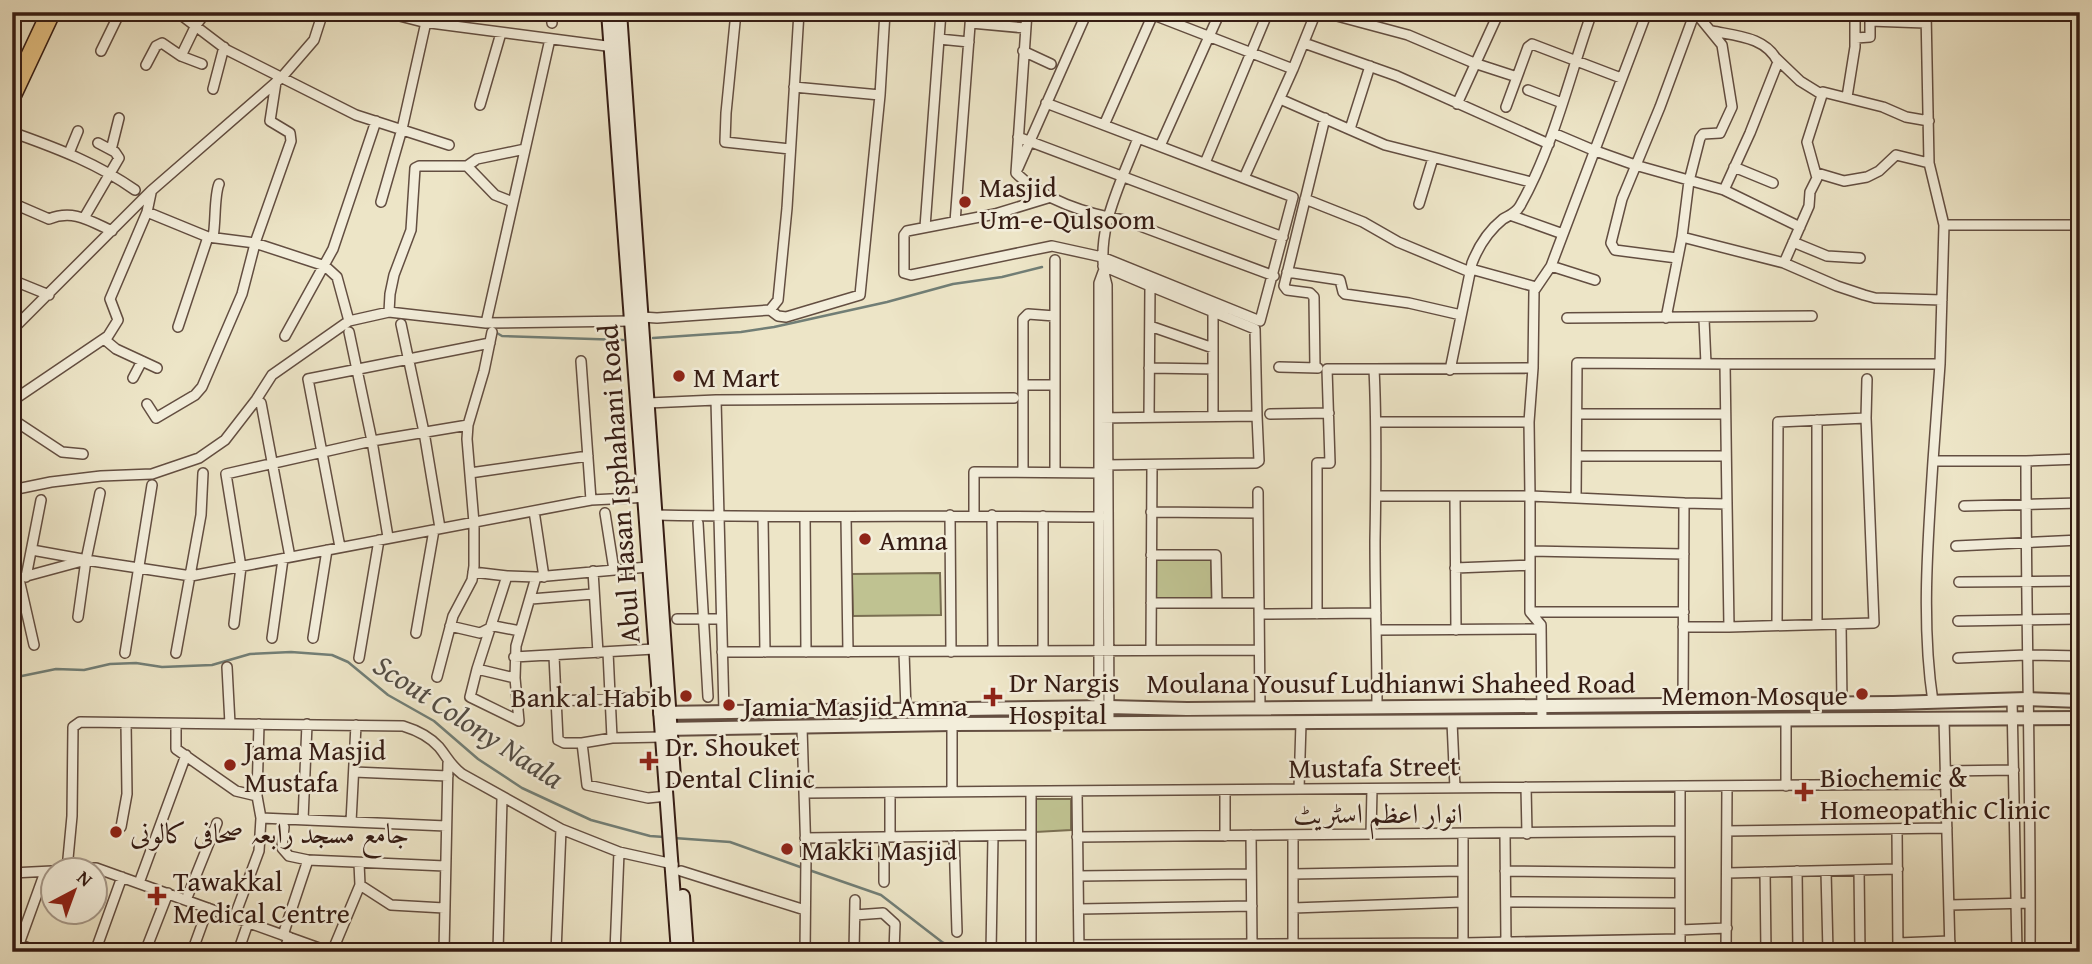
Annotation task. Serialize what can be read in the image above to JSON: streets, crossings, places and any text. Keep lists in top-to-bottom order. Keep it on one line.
{"streets":{"street":["Abul Hasan Isphahani Road","Moulana Yousuf Ludhianwi Shaheed Road","Mustafa Street","انوار اعظم اسٹریٹ"]},"crossings":[["Abul Hasan Isphahani Road","Moulana Yousuf Ludhianwi Shaheed Road"]],"water":["Scout Colony Naala"],"places":{"other":["Masjid Um-e-Qulsoom","M Mart","Amna","Memon Mosque","Bank al Habib","Jamia Masjid Amna","Jama Masjid Mustafa","جامع مسجد رابعہ صحافی کالونی","Makki Masjid"],"health":["Dr Nargis Hospital","Dr. Shouket Dental Clinic","Biochemic & Homeopathic Clinic","Tawakkal Medical Centre"]},"north":"top right"}
